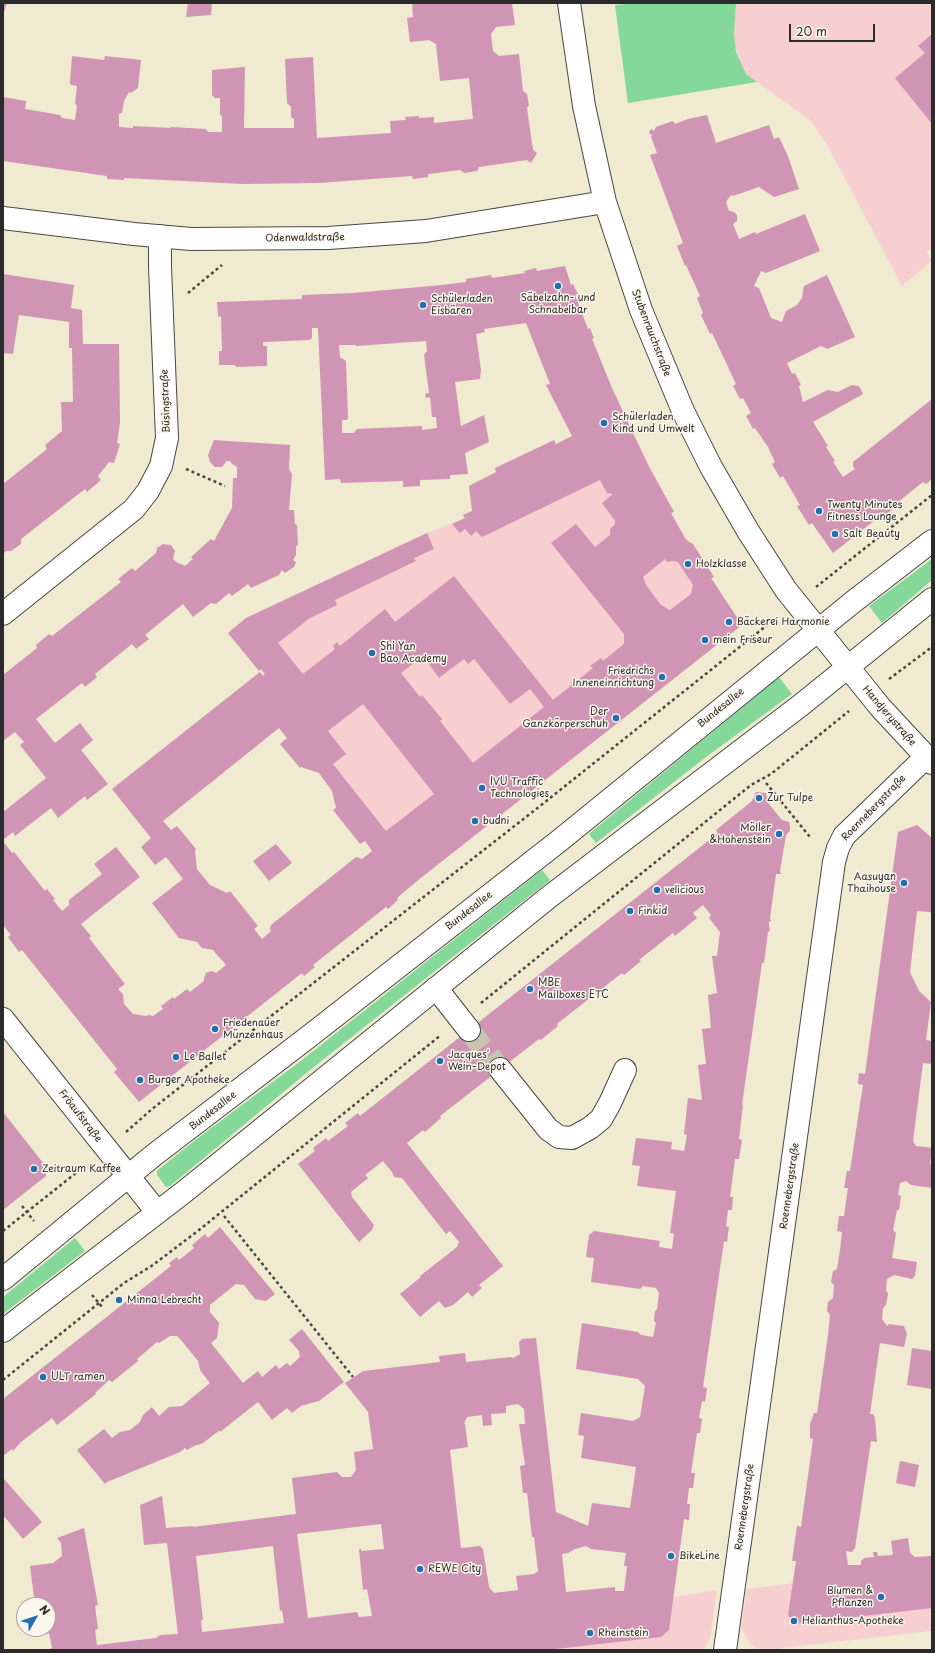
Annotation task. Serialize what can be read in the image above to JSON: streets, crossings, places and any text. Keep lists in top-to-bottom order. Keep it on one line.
{"streets":{"street":["Odenwaldstraße","Stubenrauchstraße","Büsingstraße","Bundesallee","Handjerystraße","Roennebergstraße","Fröaufstraße"]},"crossings":[["Odenwaldstraße","Stubenrauchstraße"],["Odenwaldstraße","Büsingstraße"],["Stubenrauchstraße","Bundesallee"],["Stubenrauchstraße","Handjerystraße"],["Bundesallee","Fröaufstraße"],["Handjerystraße","Roennebergstraße"]],"places":["Säbelzahn- und Schnabelbar","Schülerladen Eisbären","Schülerladen Kind und Umwelt","Twenty Minutes Fitness Lounge","Salt Beauty","Holzklasse","Bäckerei Harmonie","mein Friseur","Shi Yan Bao Academy","Friedrichs Inneneinrichtung","Der Ganzkörperschuh","IVU Traffic Technologies","Zur Tulpe","budni","Möller &Hohenstein","Aasuyan Thaihouse","velicious","Finkid","MBE Mailboxes ETC","Friedenauer Münzenhaus","Le Ballet","Jacques' Wein-Depot","Burger Apotheke","Zeitraum Kaffee","Minna Lebrecht","ULT ramen","BikeLine","REWE City","Blumen & Pflanzen","Helianthus-Apotheke","Rheinstein"],"scale_bar":"20 m","north":"top right"}
